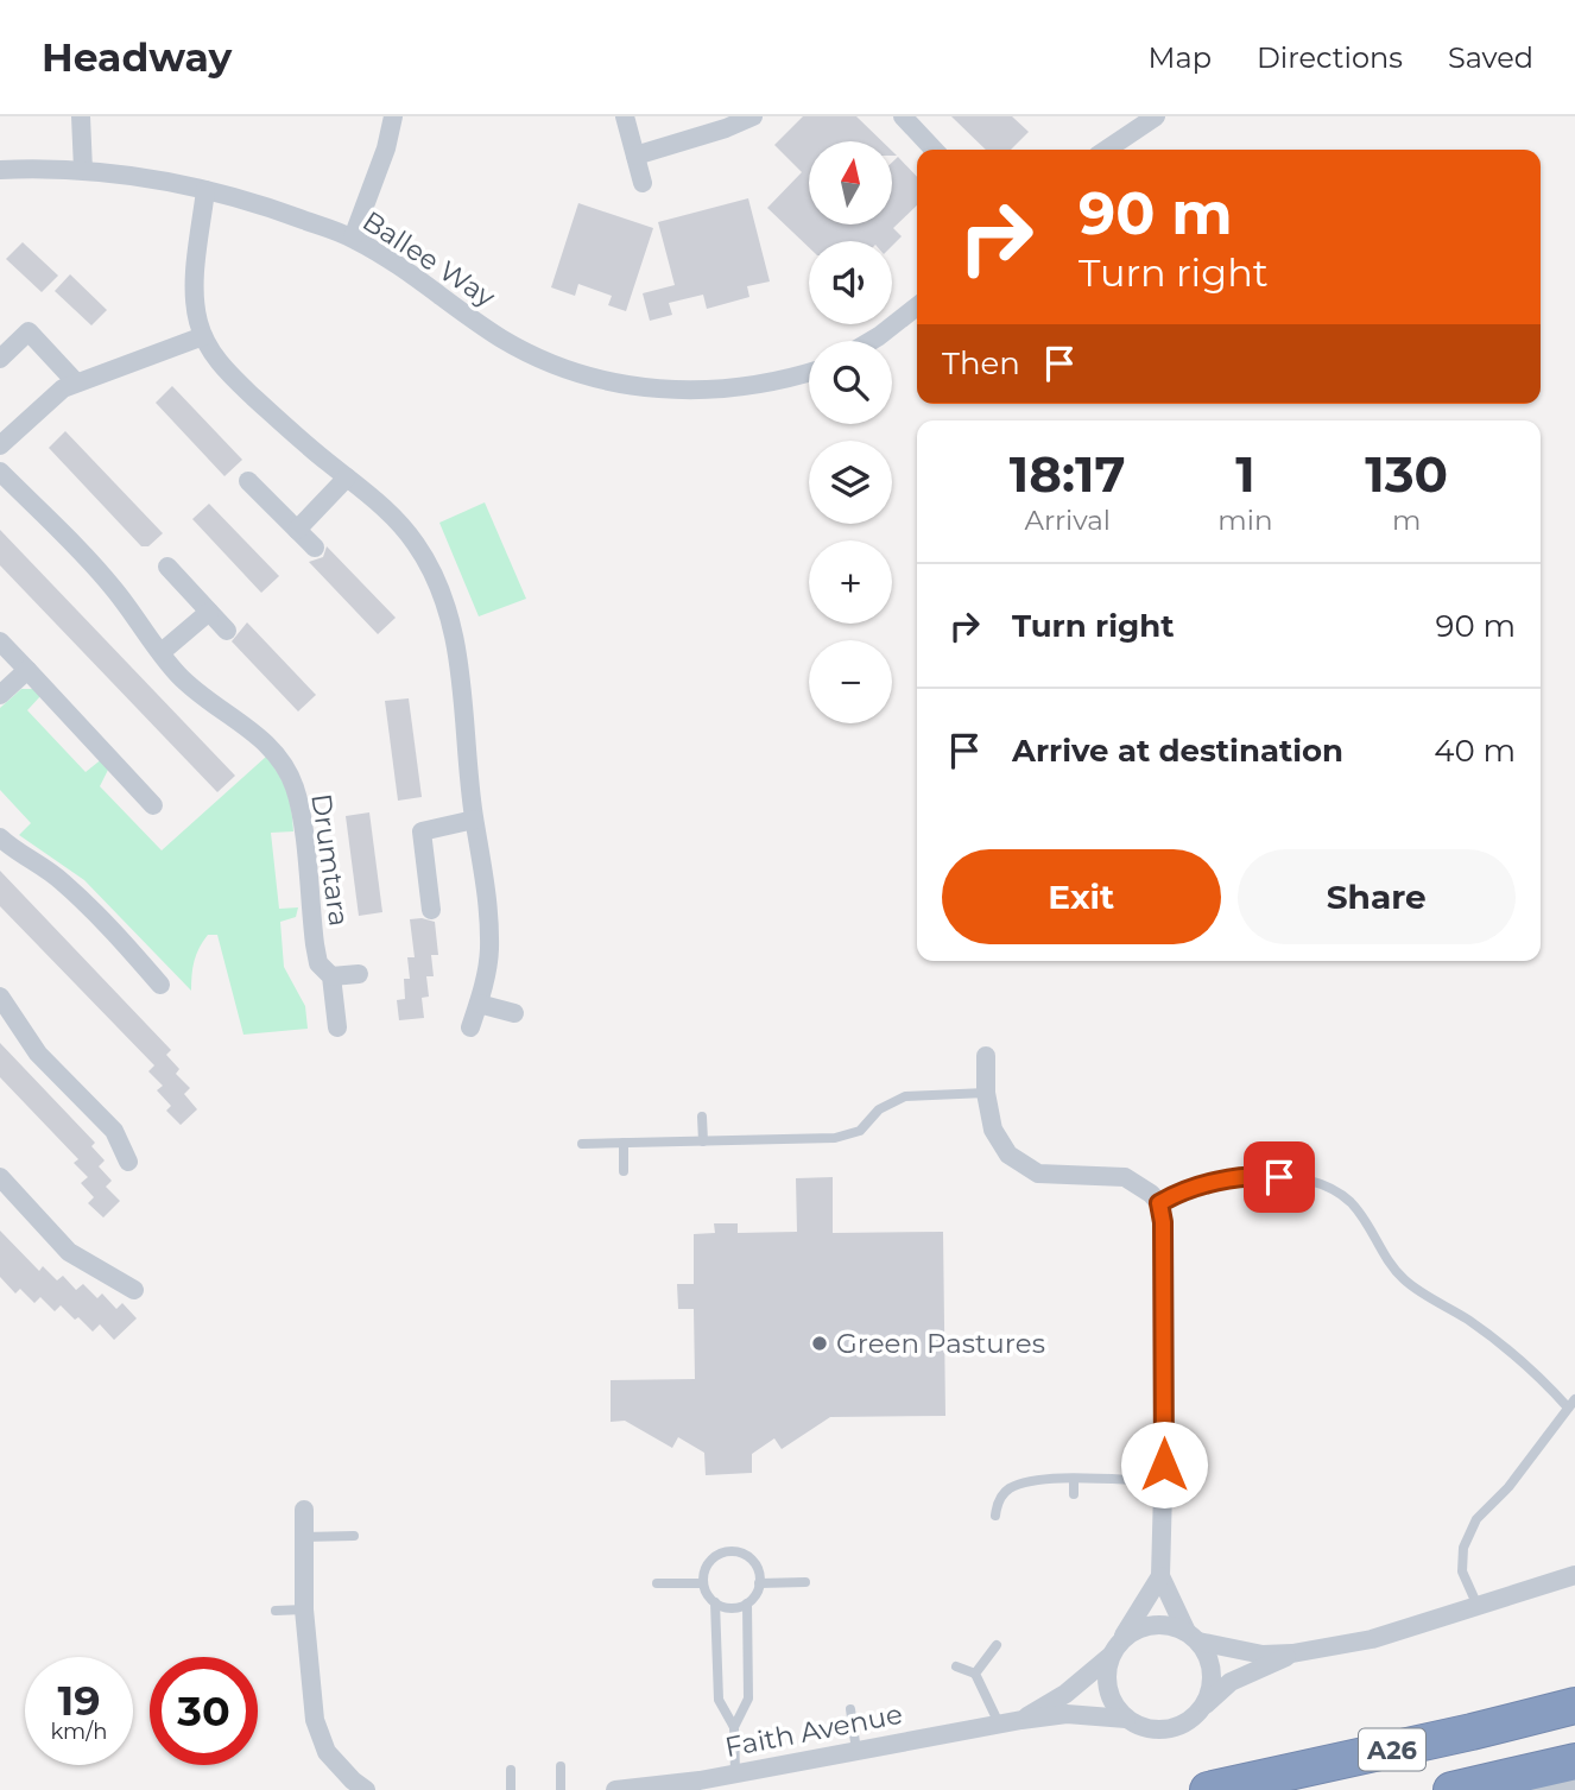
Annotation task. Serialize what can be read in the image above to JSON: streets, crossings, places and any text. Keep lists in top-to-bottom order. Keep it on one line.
{"streets":{"highway":["A26"],"street":["Ballee Way","Drumtara","Faith Avenue"]},"places":["Green Pastures"],"north":"top","page":{"header":"Headway","nav":["Map","Directions","Saved"],"map_buttons":["+","−"],"turn":["90 m","Turn right"],"then":"Then","eta":["18:17","Arrival","1","min","130","m"],"list":[{"name":"Turn right","value":"90 m"},{"name":"Arrive at destination","value":"40 m"}],"buttons":["Exit","Share"],"speed":"19 km/h","limit":"30"}}
